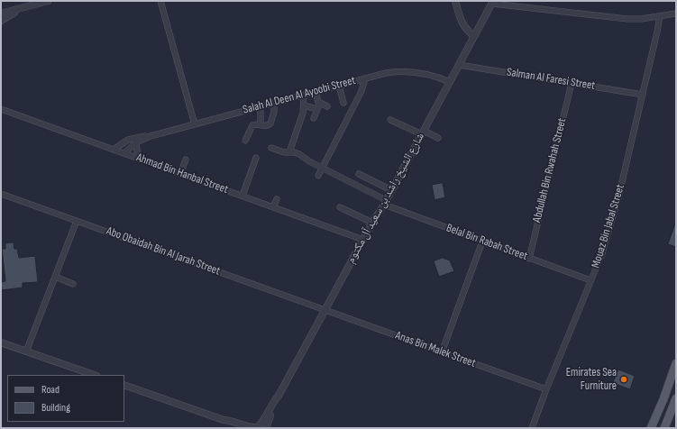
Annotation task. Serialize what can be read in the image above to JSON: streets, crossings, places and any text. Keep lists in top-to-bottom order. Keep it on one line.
{"streets":{"street":["Salman Al Faresi Street","Salah Al Deen Al Ayoobi Street","Abdullah Bin Rwahah Street","Ahmad Bin Hanbal Street","شارع الشيخ راشد بن سعيد آل مكتوم","Mouaz Bin Jabal Street","Belal Bin Rabah Street","Abo Obaidah Bin Al Jarah Street","Anas Bin Malek Street"]},"crossings":[["Salman Al Faresi Street","Abdullah Bin Rwahah Street"],["Salman Al Faresi Street","شارع الشيخ راشد بن سعيد آل مكتوم"],["Salman Al Faresi Street","Mouaz Bin Jabal Street"],["Salah Al Deen Al Ayoobi Street","Ahmad Bin Hanbal Street"],["Salah Al Deen Al Ayoobi Street","شارع الشيخ راشد بن سعيد آل مكتوم"],["Abdullah Bin Rwahah Street","Belal Bin Rabah Street"],["Ahmad Bin Hanbal Street","شارع الشيخ راشد بن سعيد آل مكتوم"],["شارع الشيخ راشد بن سعيد آل مكتوم","Belal Bin Rabah Street"],["شارع الشيخ راشد بن سعيد آل مكتوم","Abo Obaidah Bin Al Jarah Street"],["شارع الشيخ راشد بن سعيد آل مكتوم","Anas Bin Malek Street"],["Mouaz Bin Jabal Street","Belal Bin Rabah Street"],["Mouaz Bin Jabal Street","Anas Bin Malek Street"],["Abo Obaidah Bin Al Jarah Street","Anas Bin Malek Street"]],"places":["Emirates Sea Furniture"],"legend":["Road","Building"]}
